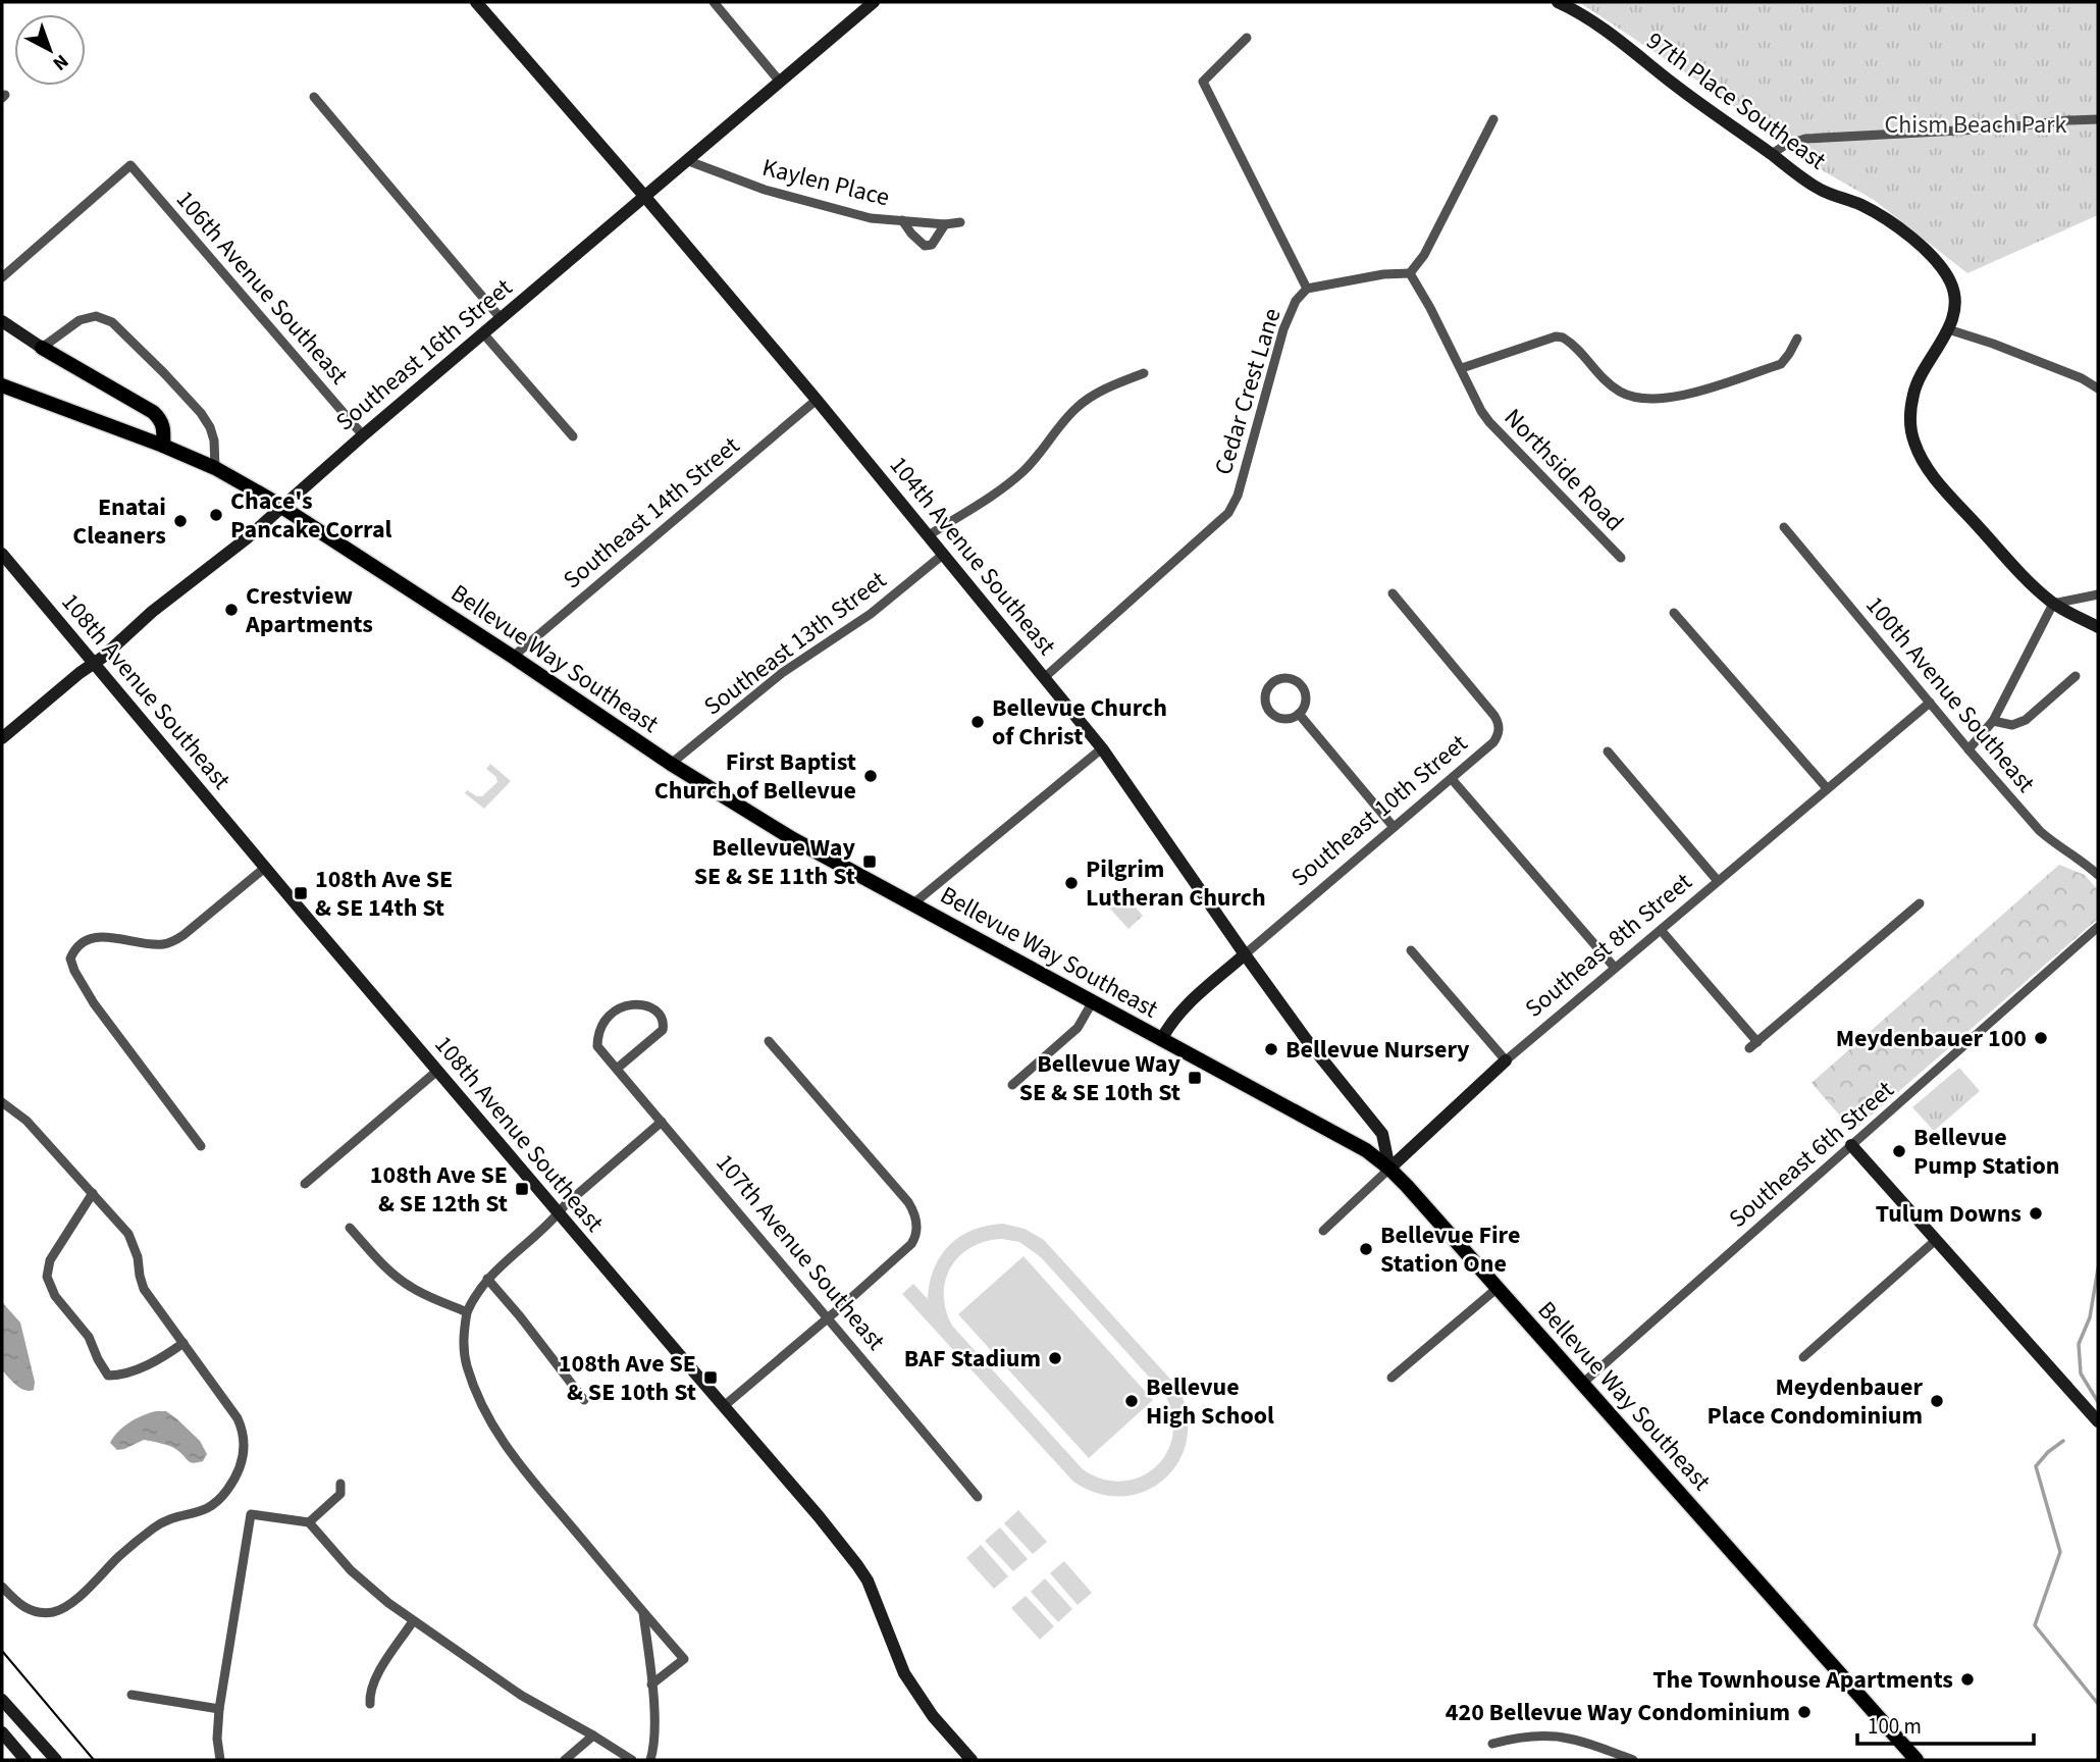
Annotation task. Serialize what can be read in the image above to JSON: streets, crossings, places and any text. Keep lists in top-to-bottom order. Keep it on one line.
{"streets":{"main road":["Bellevue Way Southeast"],"street":["97th Place Southeast","Kaylen Place","106th Avenue Southeast","Southeast 16th Street","Cedar Crest Lane","Northside Road","Southeast 14th Street","104th Avenue Southeast","Southeast 13th Street","108th Avenue Southeast","100th Avenue Southeast","Southeast 10th Street","Southeast 8th Street","Southeast 6th Street","107th Avenue Southeast"]},"crossings":[["Kaylen Place","Southeast 16th Street"],["106th Avenue Southeast","Southeast 16th Street"],["Southeast 16th Street","104th Avenue Southeast"],["Southeast 16th Street","Bellevue Way Southeast"],["Southeast 16th Street","108th Avenue Southeast"],["Cedar Crest Lane","104th Avenue Southeast"],["Southeast 14th Street","104th Avenue Southeast"],["Southeast 14th Street","Bellevue Way Southeast"],["104th Avenue Southeast","Southeast 13th Street"],["104th Avenue Southeast","Bellevue Way Southeast"],["104th Avenue Southeast","Southeast 10th Street"],["104th Avenue Southeast","Southeast 8th Street"],["Southeast 13th Street","Bellevue Way Southeast"],["Bellevue Way Southeast","Southeast 10th Street"],["Bellevue Way Southeast","Southeast 8th Street"],["Bellevue Way Southeast","Southeast 6th Street"],["100th Avenue Southeast","Southeast 8th Street"]],"parks":["Chism Beach Park"],"places":{"other":["Chace's Pancake Corral","Enatai Cleaners","Crestview Apartments","Bellevue Church of Christ","First Baptist Church of Bellevue","Pilgrim Lutheran Church","Meydenbauer 100","Bellevue Nursery","Bellevue Pump Station","Tulum Downs","Bellevue Fire Station One","BAF Stadium","Bellevue High School","Meydenbauer Place Condominium","The Townhouse Apartments","420 Bellevue Way Condominium"],"transit":["Bellevue Way SE & SE 11th St","108th Ave SE & SE 14th St","Bellevue Way SE & SE 10th St","108th Ave SE & SE 12th St","108th Ave SE & SE 10th St"]},"scale_bar":"100 m","north":"bottom right"}
